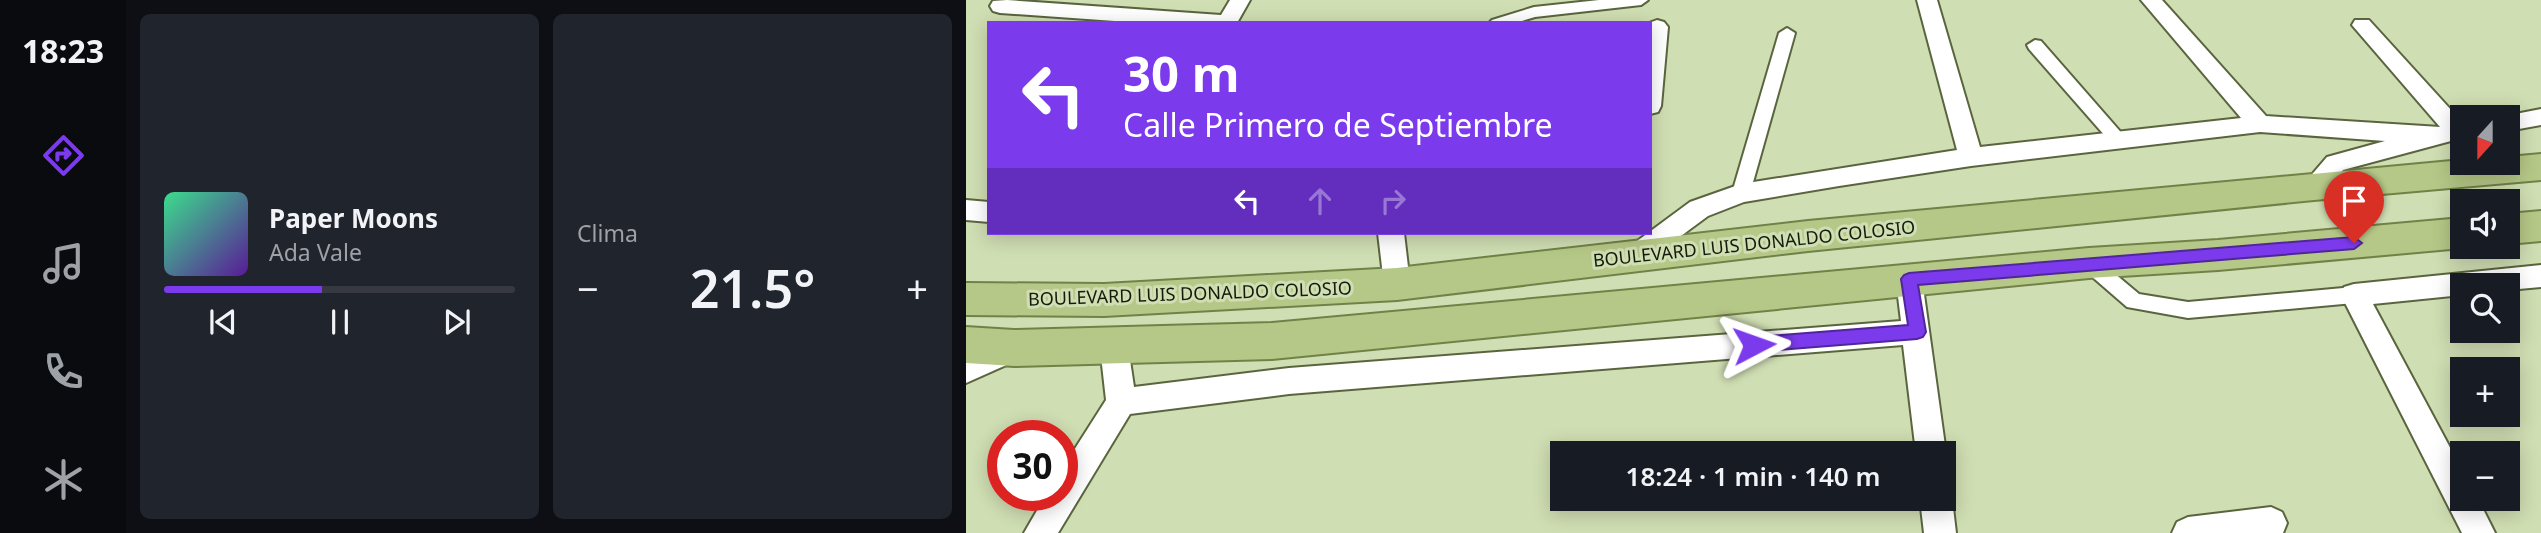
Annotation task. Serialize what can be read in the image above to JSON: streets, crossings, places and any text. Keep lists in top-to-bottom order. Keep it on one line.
{"streets":{"highway":["BOULEVARD LUIS DONALDO COLOSIO"]},"north":"bottom","page":{"tabs":"18:23","tile":"Clima","turn":["30 m","Calle Primero de Septiembre"],"map_buttons":["+","−"],"song":["Paper Moons","Ada Vale"],"heat":["−","21.5°","+"],"limit":"30","trip":"18:24 · 1 min · 140 m"}}
